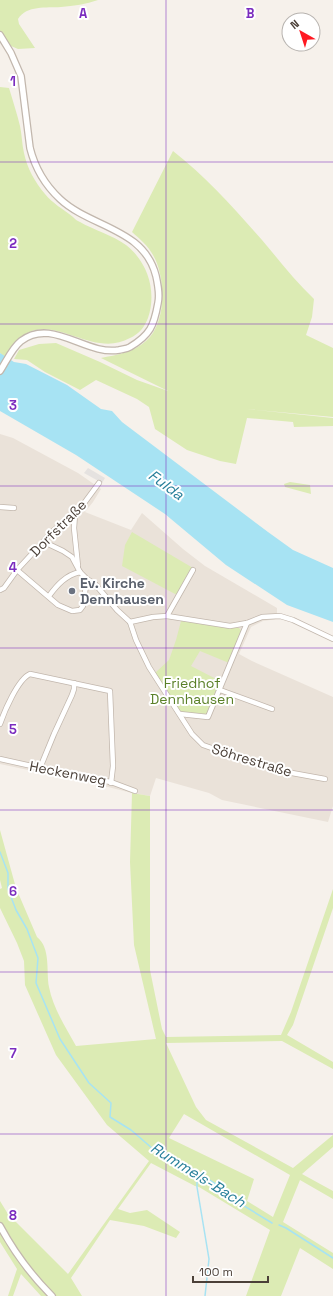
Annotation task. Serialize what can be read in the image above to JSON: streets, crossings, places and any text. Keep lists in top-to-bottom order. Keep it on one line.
{"streets":{"street":["Dorfstraße","Söhrestraße","Heckenweg"]},"crossings":[["Dorfstraße","Söhrestraße"]],"water":["Fulda","Rummels-Bach"],"parks":["Friedhof Dennhausen"],"places":["Ev. Kirche Dennhausen"],"scale_bar":"100 m","north":"top left","grid":{"columns":["A","B"],"rows":["1","2","3","4","5","6","7","8"]}}
